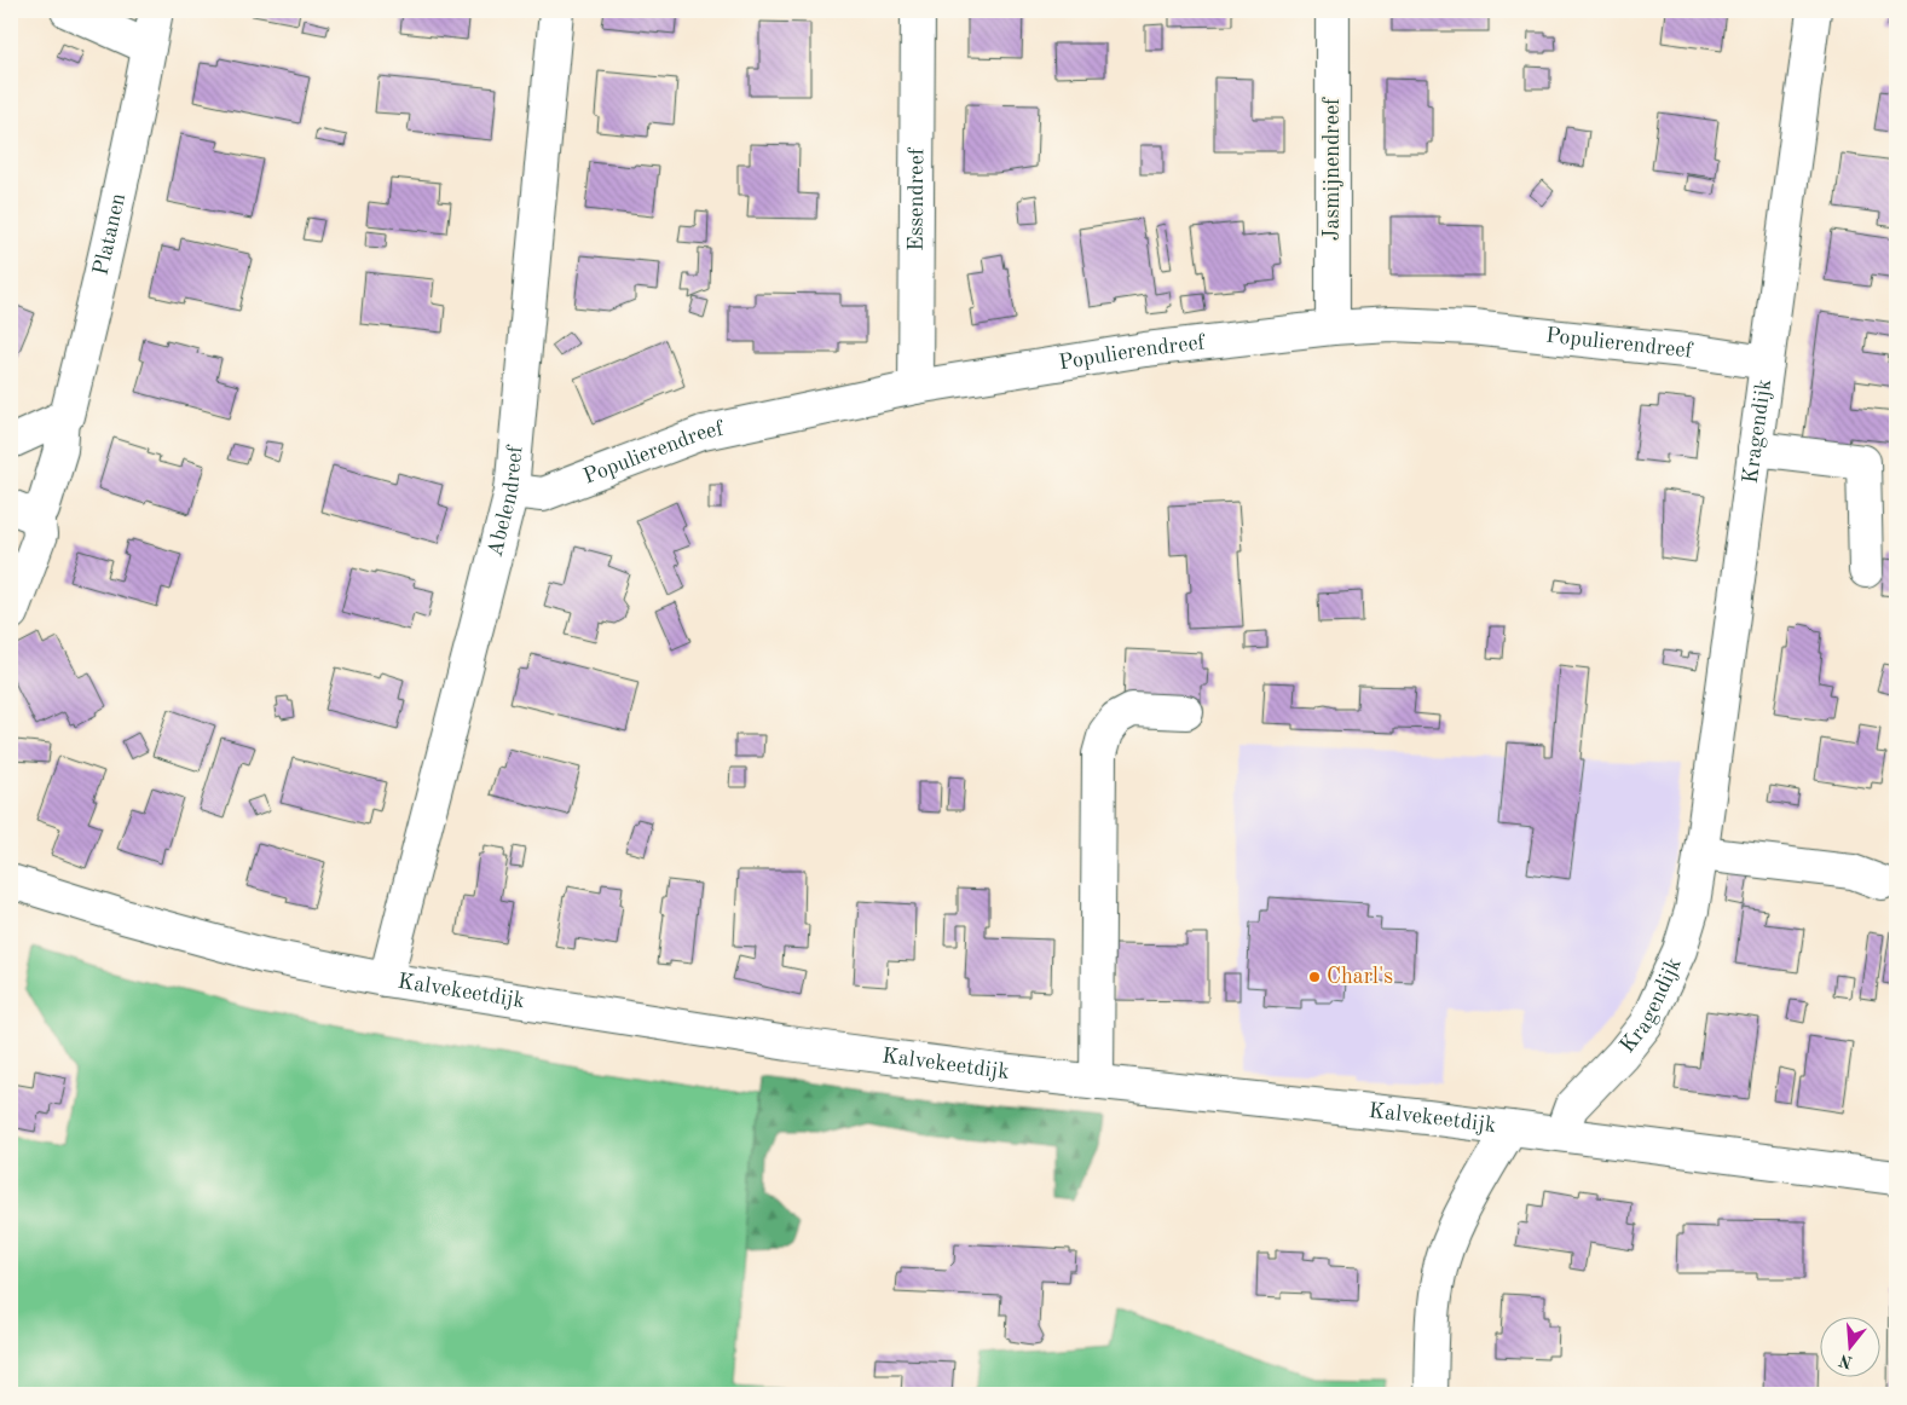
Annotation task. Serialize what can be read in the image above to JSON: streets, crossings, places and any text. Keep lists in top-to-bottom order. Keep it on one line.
{"streets":{"street":["Jasmijnendreef","Essendreef","Platanen","Populierendreef","Kragendijk","Abelendreef","Kalvekeetdijk"]},"crossings":[["Jasmijnendreef","Populierendreef"],["Essendreef","Populierendreef"],["Populierendreef","Kragendijk"],["Populierendreef","Abelendreef"],["Kragendijk","Kalvekeetdijk"],["Abelendreef","Kalvekeetdijk"]],"places":["Charl's"],"north":"bottom"}
